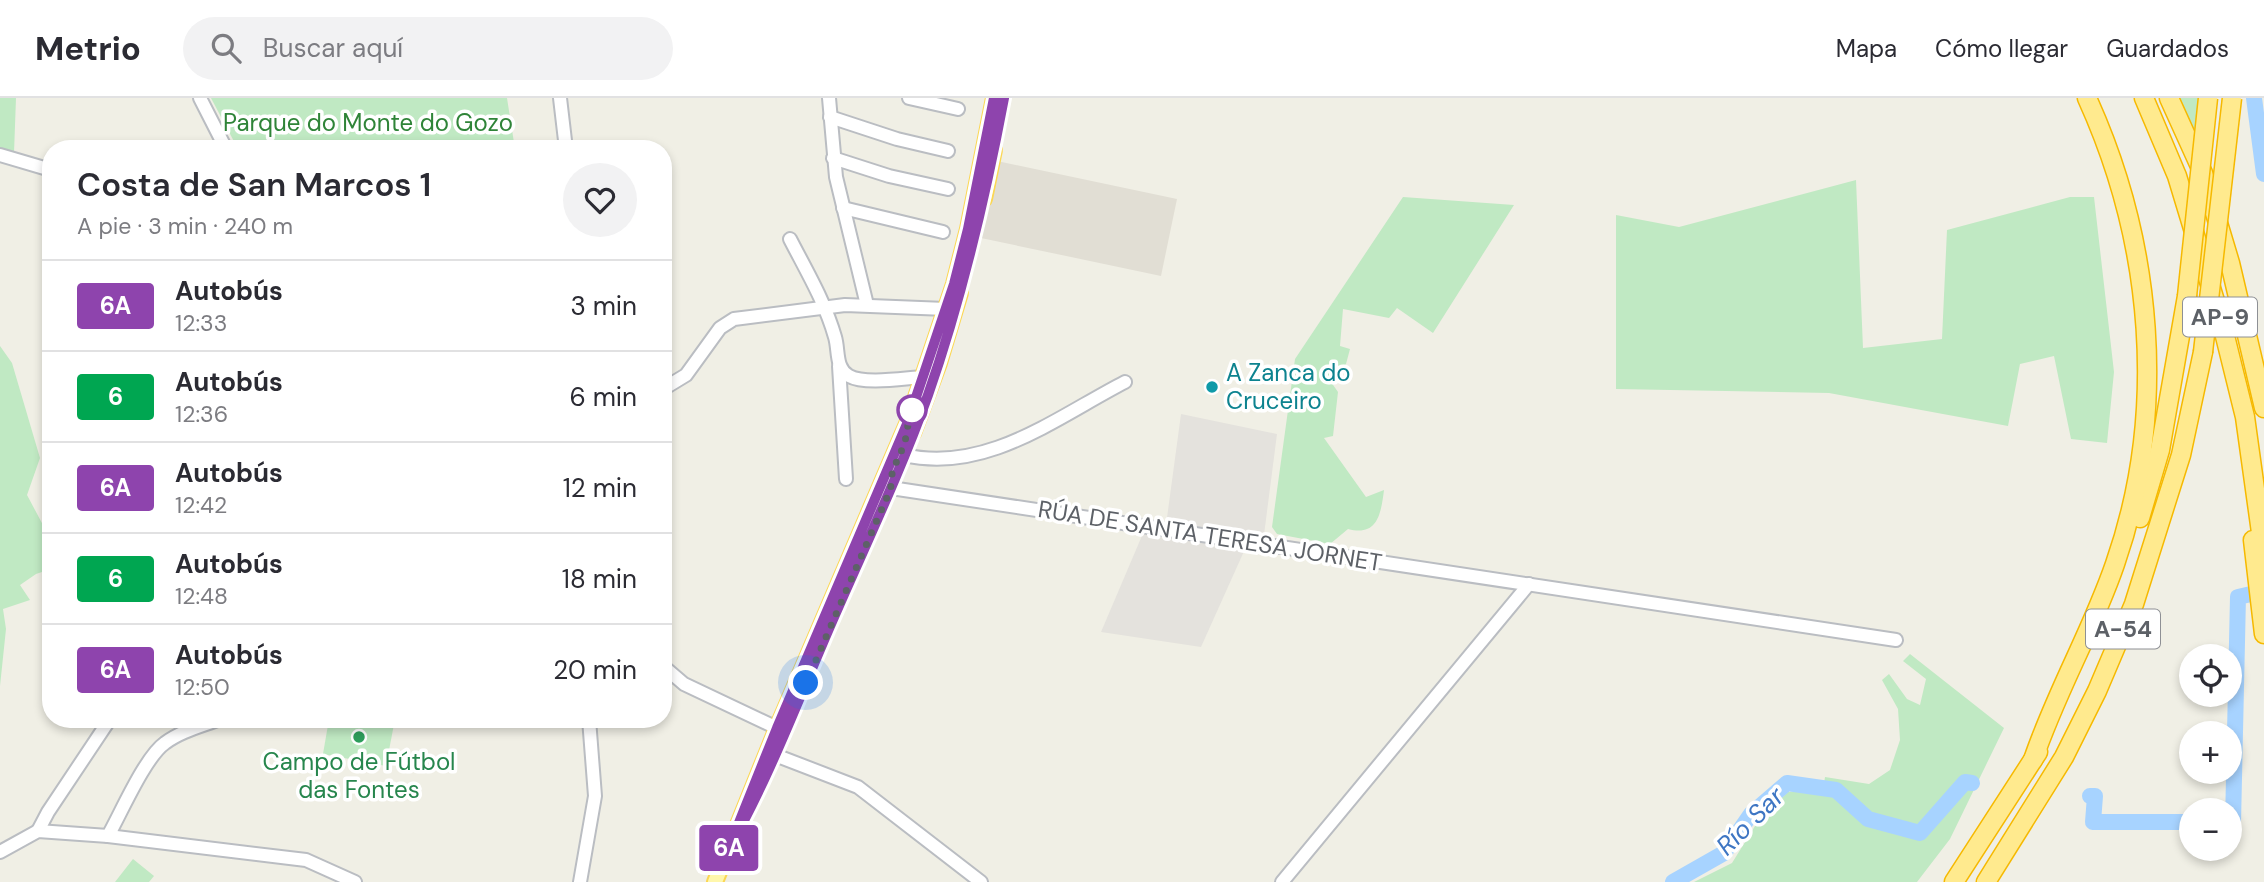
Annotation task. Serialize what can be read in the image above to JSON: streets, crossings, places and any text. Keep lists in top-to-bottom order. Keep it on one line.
{"streets":{"highway":["AP-9","A-54"],"street":["RÚA DE SANTA TERESA JORNET"]},"water":["Río Sar"],"parks":["Parque do Monte do Gozo"],"places":["A Zanca do Cruceiro","Campo de Fútbol das Fontes"],"lines":["bus line 6A"],"page":{"header":"Metrio","search":"Buscar aquí","nav":["Mapa","Cómo llegar","Guardados"],"on_map":"6A","heading":["Costa de San Marcos 1","A pie · 3 min · 240 m"],"list":[{"mark":"6A","name":"Autobús","note":"12:33","value":"3 min"},{"mark":"6","name":"Autobús","note":"12:36","value":"6 min"},{"mark":"6A","name":"Autobús","note":"12:42","value":"12 min"},{"mark":"6","name":"Autobús","note":"12:48","value":"18 min"},{"mark":"6A","name":"Autobús","note":"12:50","value":"20 min"}],"map_buttons":["+","−"]}}
